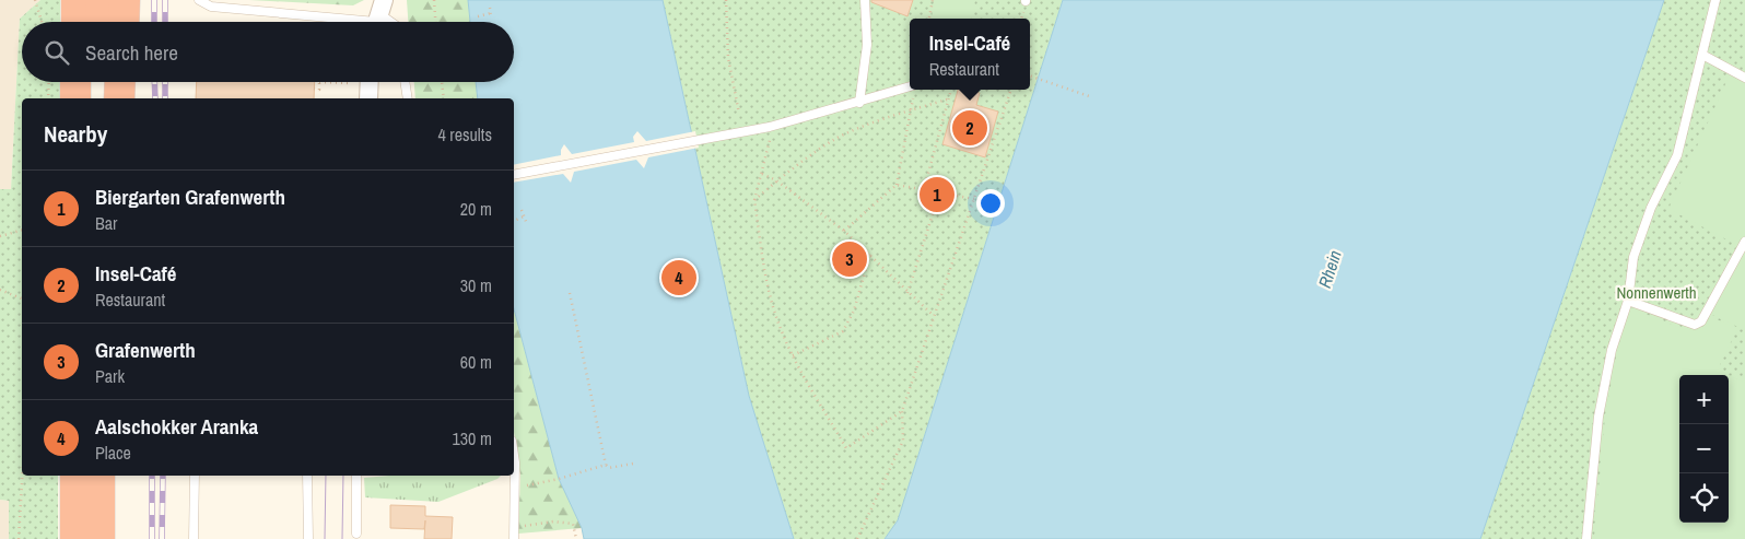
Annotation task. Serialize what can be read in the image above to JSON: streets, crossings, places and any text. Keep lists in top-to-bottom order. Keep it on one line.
{"water":["Rhein"],"parks":["Nonnenwerth"],"page":{"popup":["Insel-Café","Restaurant"],"search":"Search here","heading":["Nearby","4 results"],"pins":["2","1","3","4"],"list":[{"mark":"1","name":"Biergarten Grafenwerth","note":"Bar","value":"20 m"},{"mark":"2","name":"Insel-Café","note":"Restaurant","value":"30 m"},{"mark":"3","name":"Grafenwerth","note":"Park","value":"60 m"},{"mark":"4","name":"Aalschokker Aranka","note":"Place","value":"130 m"}],"map_buttons":["+","−"]}}
